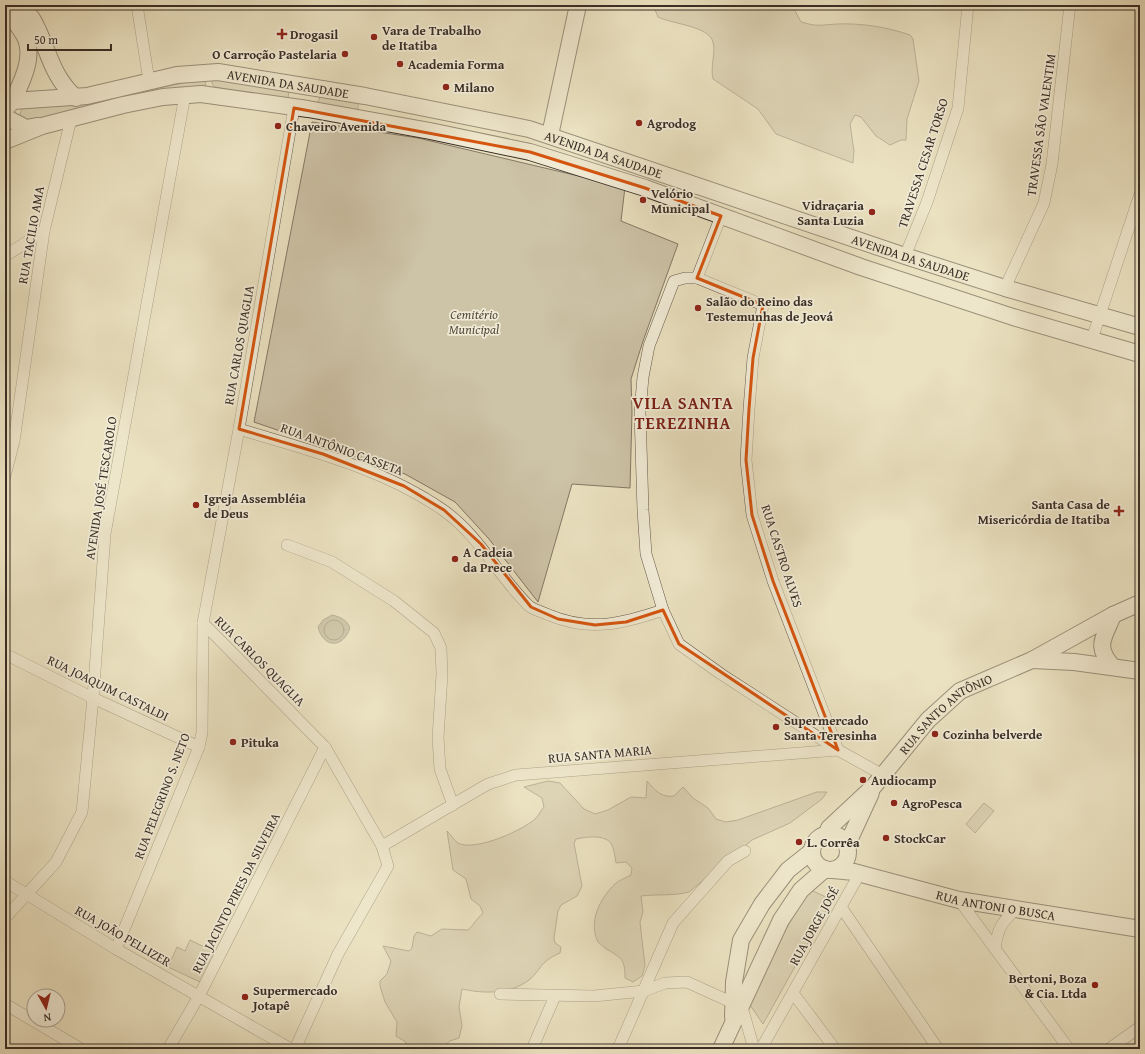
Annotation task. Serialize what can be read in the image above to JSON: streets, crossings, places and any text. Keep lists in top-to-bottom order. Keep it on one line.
{"streets":{"main road":["AVENIDA DA SAUDADE","RUA SANTO ANTÔNIO","RUA ANTONI O BUSCA"],"street":["TRAVESSA SÃO VALENTIM","TRAVESSA CESAR TORSO","RUA TACILIO AMA","RUA CARLOS QUAGLIA","RUA ANTÔNIO CASSETA","AVENIDA JOSÉ TESCAROLO","RUA CASTRO ALVES","RUA JOAQUIM CASTALDI","RUA SANTA MARIA","RUA PELEGRINO S. NETO","RUA JACINTO PIRES DA SILVEIRA","RUA JORGE JOSÉ","RUA JOÃO PELLIZER"]},"crossings":[["AVENIDA DA SAUDADE","TRAVESSA SÃO VALENTIM"],["AVENIDA DA SAUDADE","TRAVESSA CESAR TORSO"],["AVENIDA DA SAUDADE","RUA TACILIO AMA"],["AVENIDA DA SAUDADE","RUA CARLOS QUAGLIA"],["AVENIDA DA SAUDADE","AVENIDA JOSÉ TESCAROLO"],["RUA CARLOS QUAGLIA","RUA ANTÔNIO CASSETA"],["RUA CARLOS QUAGLIA","RUA SANTA MARIA"],["RUA CARLOS QUAGLIA","RUA PELEGRINO S. NETO"],["RUA CARLOS QUAGLIA","RUA JACINTO PIRES DA SILVEIRA"],["AVENIDA JOSÉ TESCAROLO","RUA JOAQUIM CASTALDI"],["AVENIDA JOSÉ TESCAROLO","RUA JOÃO PELLIZER"],["RUA CASTRO ALVES","RUA SANTA MARIA"],["RUA JOAQUIM CASTALDI","RUA PELEGRINO S. NETO"],["RUA SANTO ANTÔNIO","RUA ANTONI O BUSCA"],["RUA PELEGRINO S. NETO","RUA JOÃO PELLIZER"],["RUA JACINTO PIRES DA SILVEIRA","RUA JOÃO PELLIZER"],["RUA ANTONI O BUSCA","RUA JORGE JOSÉ"]],"districts":["VILA SANTA TEREZINHA"],"parks":["Cemitério Municipal"],"places":{"health":["Drogasil","Santa Casa de Misericórdia de Itatiba"],"other":["Vara de Trabalho de Itatiba","O Carroção Pastelaria","Academia Forma","Milano","Agrodog","Chaveiro Avenida","Velório Municipal","Vidraçaria Santa Luzia","Salão do Reino das Testemunhas de Jeová","Igreja Assembléia de Deus","A Cadeia da Prece","Supermercado Santa Teresinha","Cozinha belverde","Pituka","Audiocamp","AgroPesca","StockCar","L. Corrêa","Bertoni, Boza & Cia. Ltda","Supermercado Jotapê"]},"scale_bar":"50 m","north":"bottom"}
